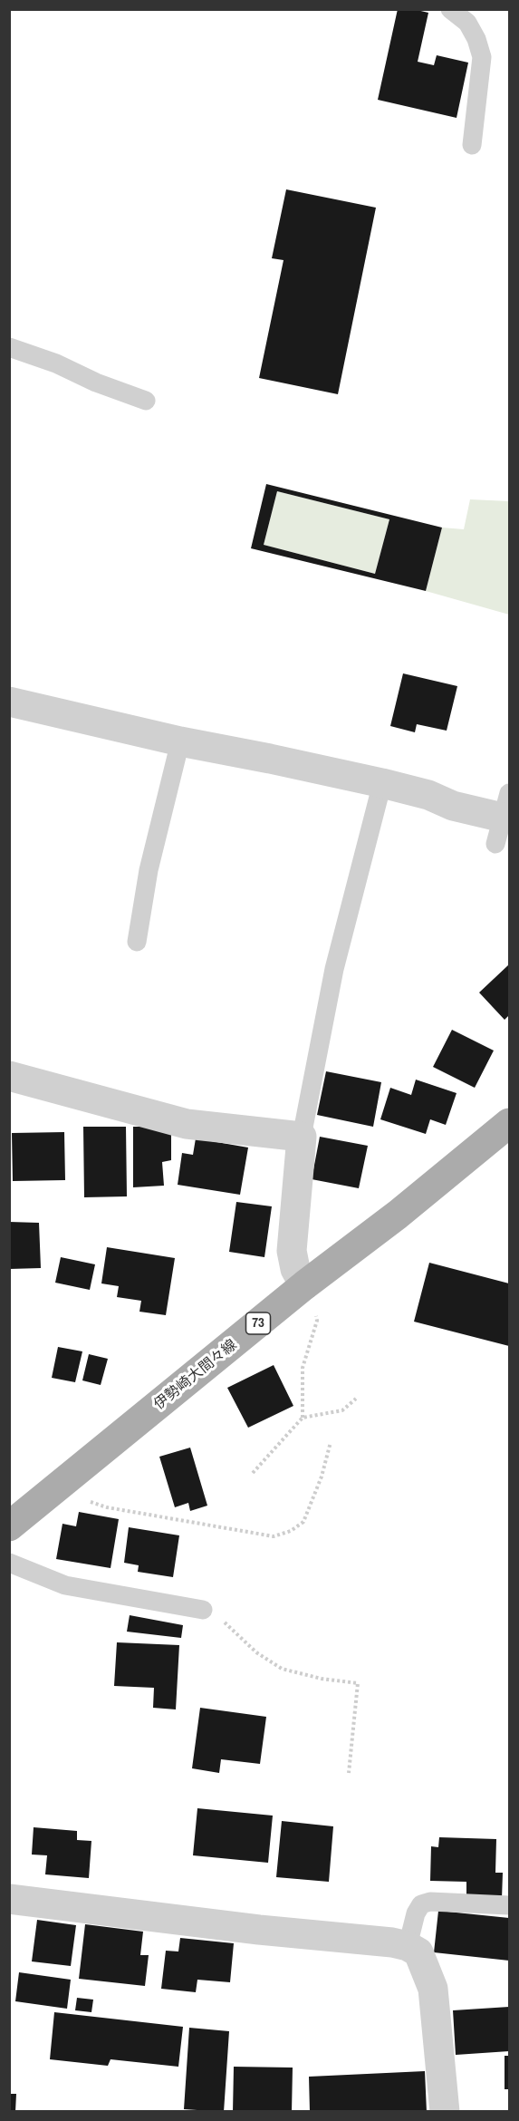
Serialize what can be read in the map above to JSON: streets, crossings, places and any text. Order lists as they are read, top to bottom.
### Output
{
  "streets": {
    "main road": ["73", "伊勢崎大間々線"]
  }
}
